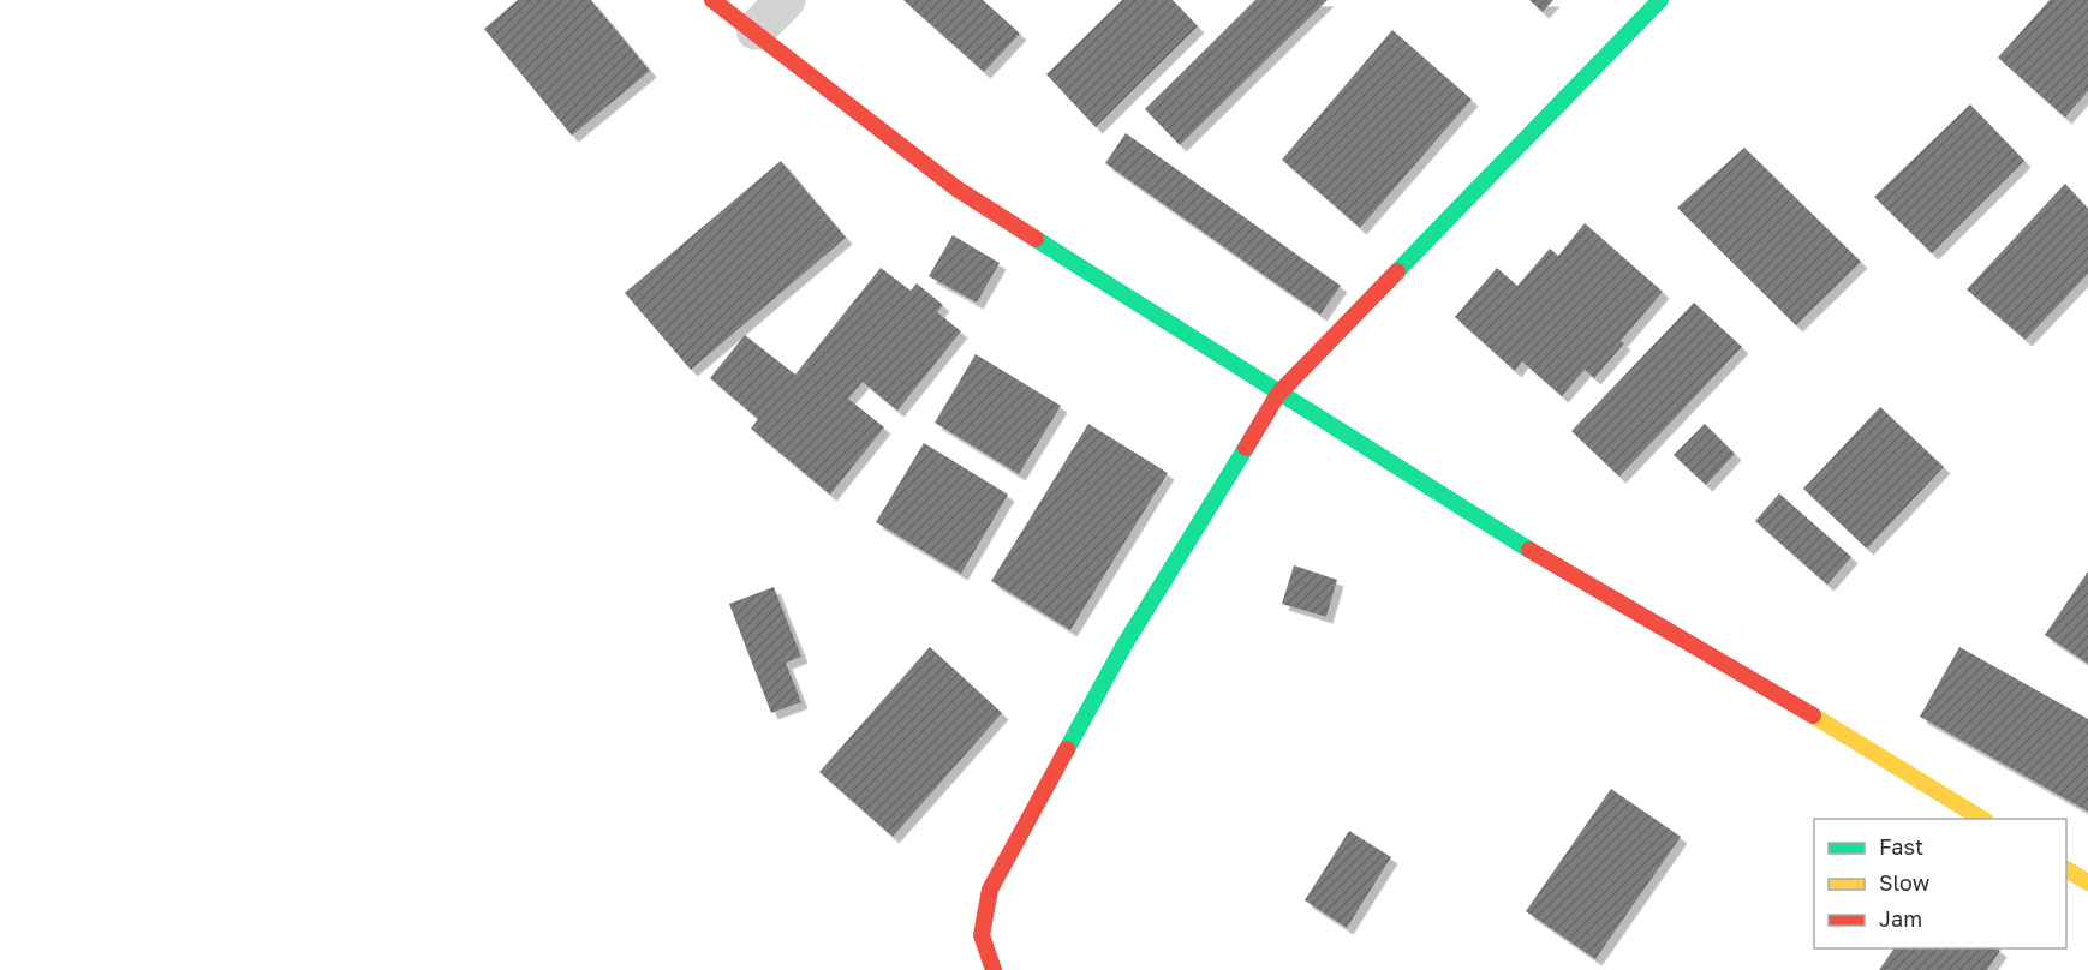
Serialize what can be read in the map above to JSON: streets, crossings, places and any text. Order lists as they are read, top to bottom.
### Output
{
  "legend": ["Fast", "Slow", "Jam"]
}
